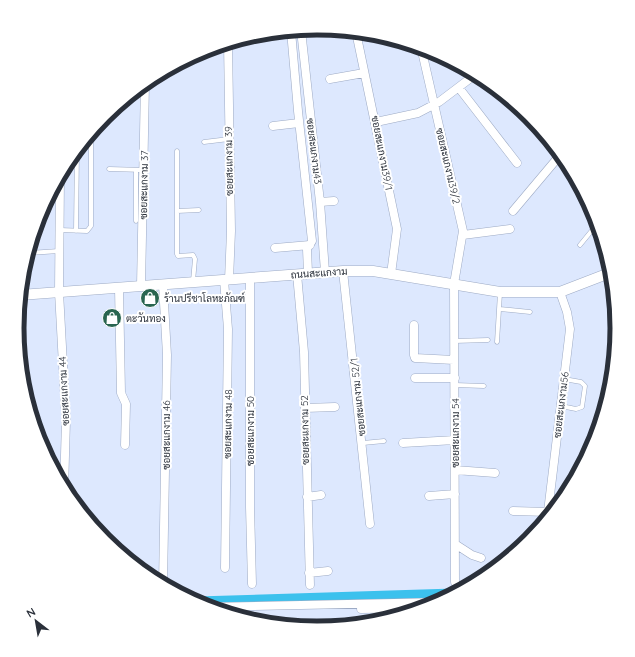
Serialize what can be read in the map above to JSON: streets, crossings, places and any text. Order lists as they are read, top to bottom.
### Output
{
  "streets": {
    "street": [
      "ซอยสะแกงาม43",
      "ซอยสะแกงาม39/1",
      "ซอยสะแกงาม 39",
      "ซอยสะแกงาม39/2",
      "ซอยสะแกงาม 37",
      "ถนนสะแกงาม",
      "ซอยสะแกงาม 44",
      "ซอยสะแกงาม 52/1",
      "ซอยสะแกงาม56",
      "ซอยสะแกงาม 48",
      "ซอยสะแกงาม 52",
      "ซอยสะแกงาม 50",
      "ซอยสะแกงาม 54",
      "ซอยสะแกงาม 46"
    ]
  },
  "crossings": [
    ["ซอยสะแกงาม43", "ถนนสะแกงาม"],
    ["ซอยสะแกงาม39/1", "ถนนสะแกงาม"],
    ["ซอยสะแกงาม 39", "ถนนสะแกงาม"],
    ["ซอยสะแกงาม 39", "ซอยสะแกงาม 48"],
    ["ซอยสะแกงาม39/2", "ถนนสะแกงาม"],
    ["ซอยสะแกงาม39/2", "ซอยสะแกงาม 54"],
    ["ซอยสะแกงาม 37", "ถนนสะแกงาม"],
    ["ถนนสะแกงาม", "ซอยสะแกงาม 44"],
    ["ถนนสะแกงาม", "ซอยสะแกงาม 52/1"],
    ["ถนนสะแกงาม", "ซอยสะแกงาม56"],
    ["ถนนสะแกงาม", "ซอยสะแกงาม 48"],
    ["ถนนสะแกงาม", "ซอยสะแกงาม 52"],
    ["ถนนสะแกงาม", "ซอยสะแกงาม 50"],
    ["ถนนสะแกงาม", "ซอยสะแกงาม 54"],
    ["ถนนสะแกงาม", "ซอยสะแกงาม 46"]
  ],
  "places": {
    "shop": ["ร้านปรีชาโลหะภัณฑ์", "ตะวันทอง"]
  },
  "north": "top left"
}
